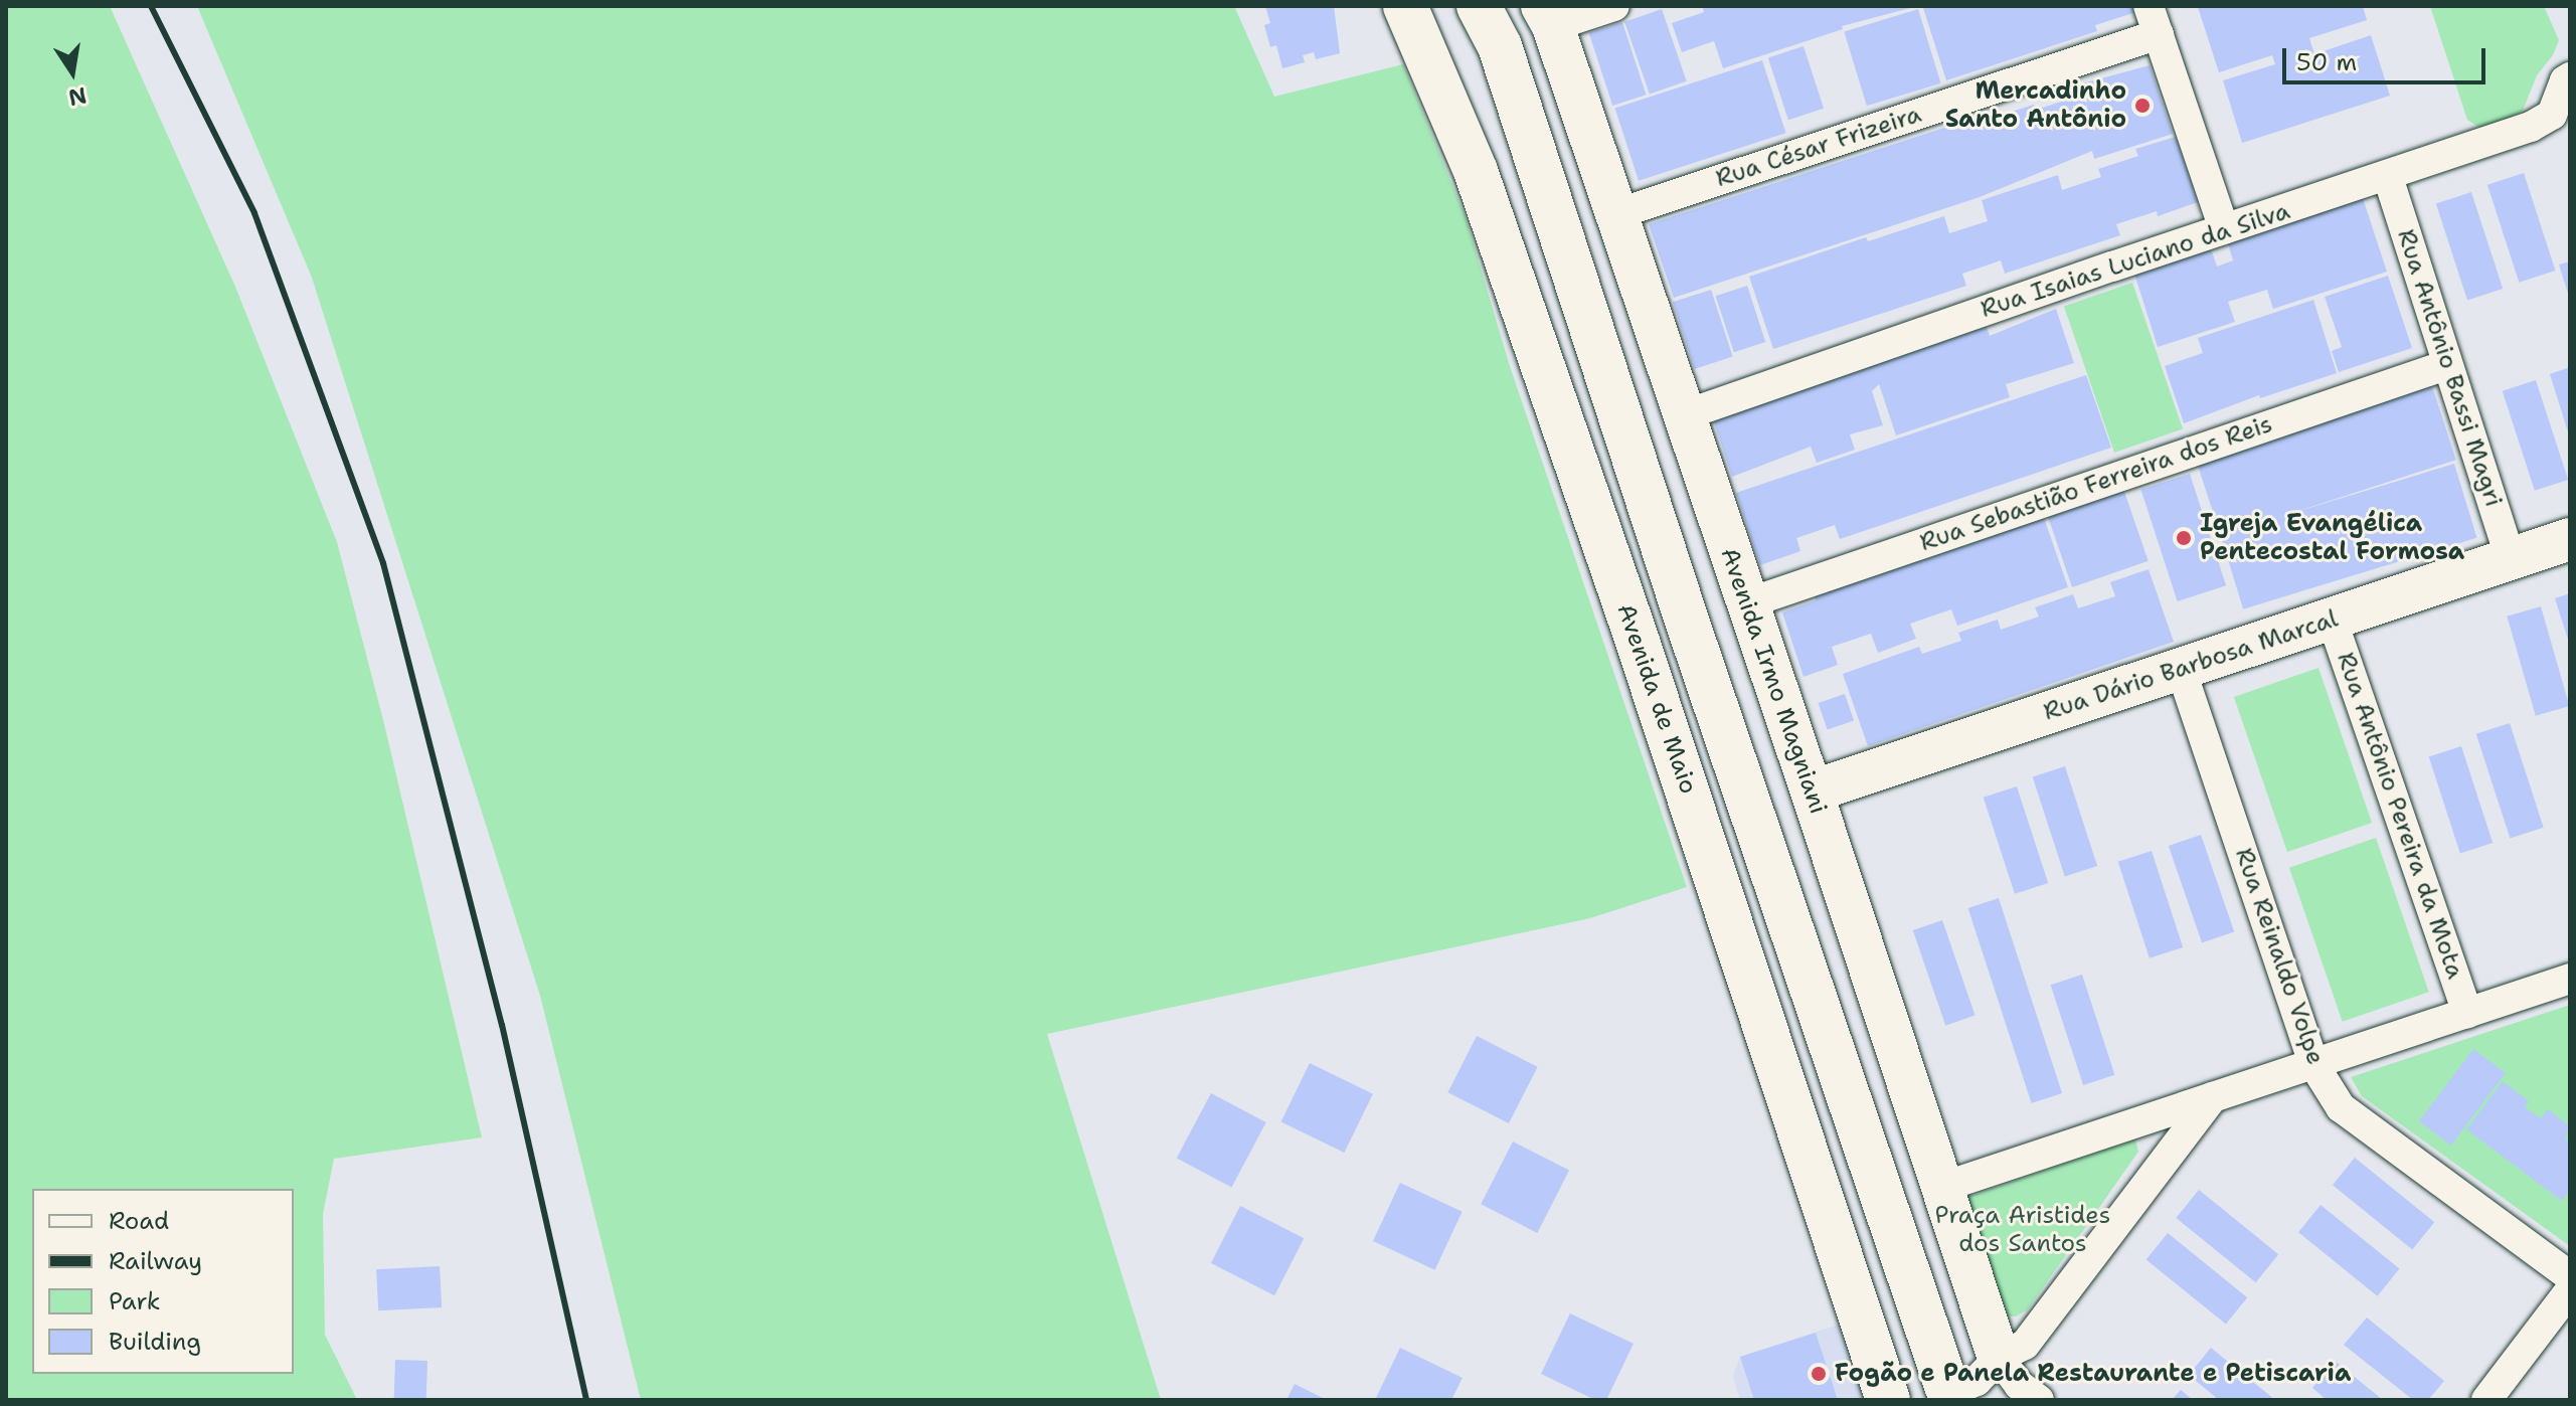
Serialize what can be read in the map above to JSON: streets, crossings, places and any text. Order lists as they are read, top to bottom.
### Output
{
  "streets": {
    "main road": ["Avenida de Maio"],
    "street": [
      "Rua César Frizeira",
      "Rua Isaias Luciano da Silva",
      "Rua Antônio Bassi Magri",
      "Rua Sebastião Ferreira dos Reis",
      "Rua Dário Barbosa Marcal",
      "Avenida Irmo Magniani",
      "Rua Antônio Pereira da Mota",
      "Rua Reinaldo Volpe"
    ]
  },
  "crossings": [
    ["Rua César Frizeira", "Avenida Irmo Magniani"],
    ["Rua Isaias Luciano da Silva", "Rua Antônio Bassi Magri"],
    ["Rua Isaias Luciano da Silva", "Avenida Irmo Magniani"],
    ["Rua Antônio Bassi Magri", "Rua Sebastião Ferreira dos Reis"],
    ["Rua Antônio Bassi Magri", "Rua Dário Barbosa Marcal"],
    ["Rua Sebastião Ferreira dos Reis", "Avenida Irmo Magniani"],
    ["Rua Dário Barbosa Marcal", "Avenida Irmo Magniani"],
    ["Rua Dário Barbosa Marcal", "Rua Antônio Pereira da Mota"],
    ["Rua Dário Barbosa Marcal", "Rua Reinaldo Volpe"]
  ],
  "parks": ["Praça Aristides dos Santos"],
  "places": ["Mercadinho Santo Antônio", "Igreja Evangélica Pentecostal Formosa", "Fogão e Panela Restaurante e Petiscaria"],
  "legend": [
    "Road",
    "Railway",
    "Park",
    "Building"
  ],
  "scale_bar": "50 m",
  "north": "bottom"
}
